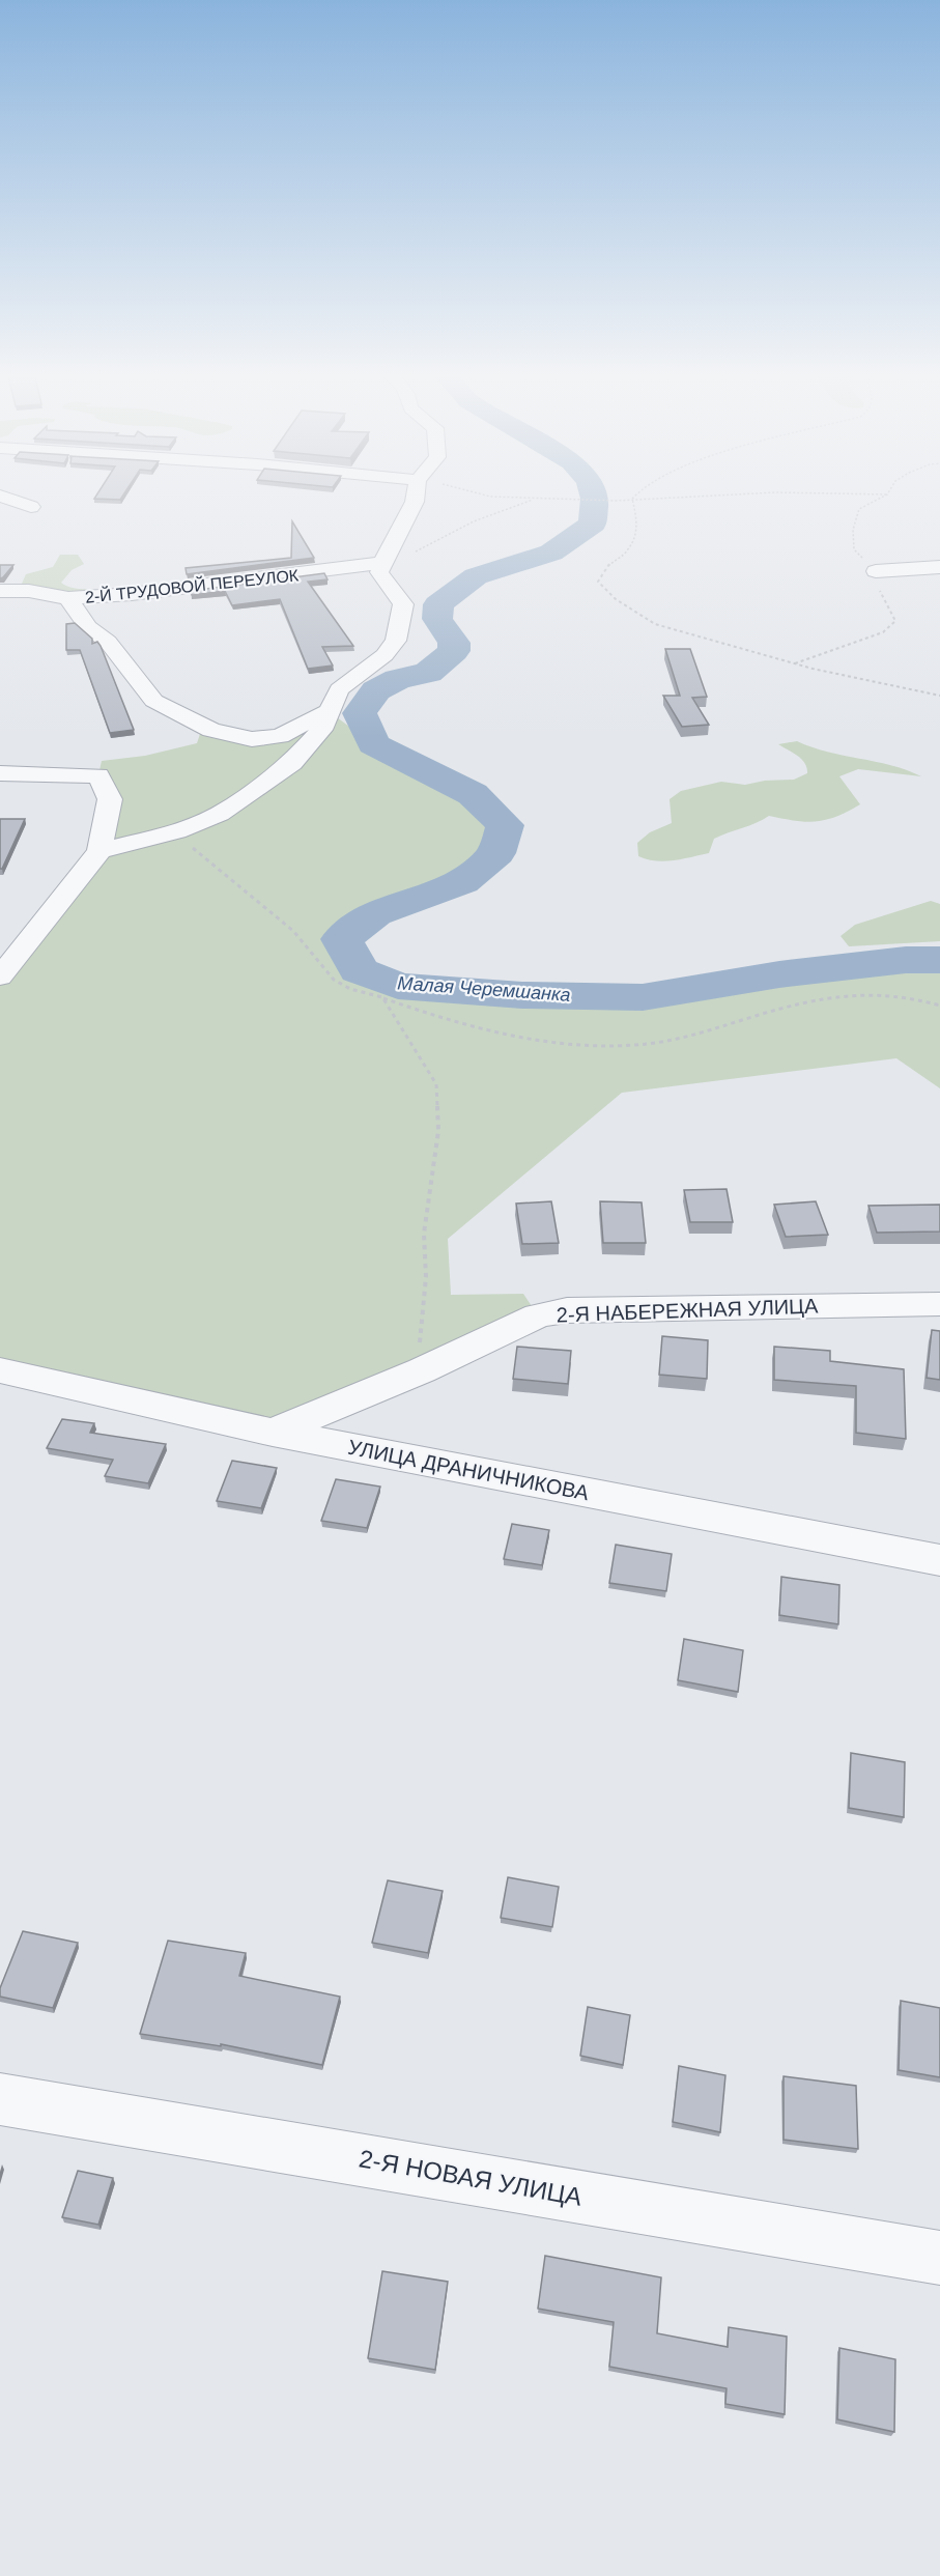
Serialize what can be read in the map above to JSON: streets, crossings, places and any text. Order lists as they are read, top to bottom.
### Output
{
  "streets": {
    "street": [
      "2-Й ТРУДОВОЙ ПЕРЕУЛОК",
      "2-Я НАБЕРЕЖНАЯ УЛИЦА",
      "УЛИЦА ДРАНИЧНИКОВА",
      "2-Я НОВАЯ УЛИЦА"
    ]
  },
  "crossings": [
    ["2-Я НАБЕРЕЖНАЯ УЛИЦА", "УЛИЦА ДРАНИЧНИКОВА"]
  ],
  "water": ["Малая Черемшанка"]
}
